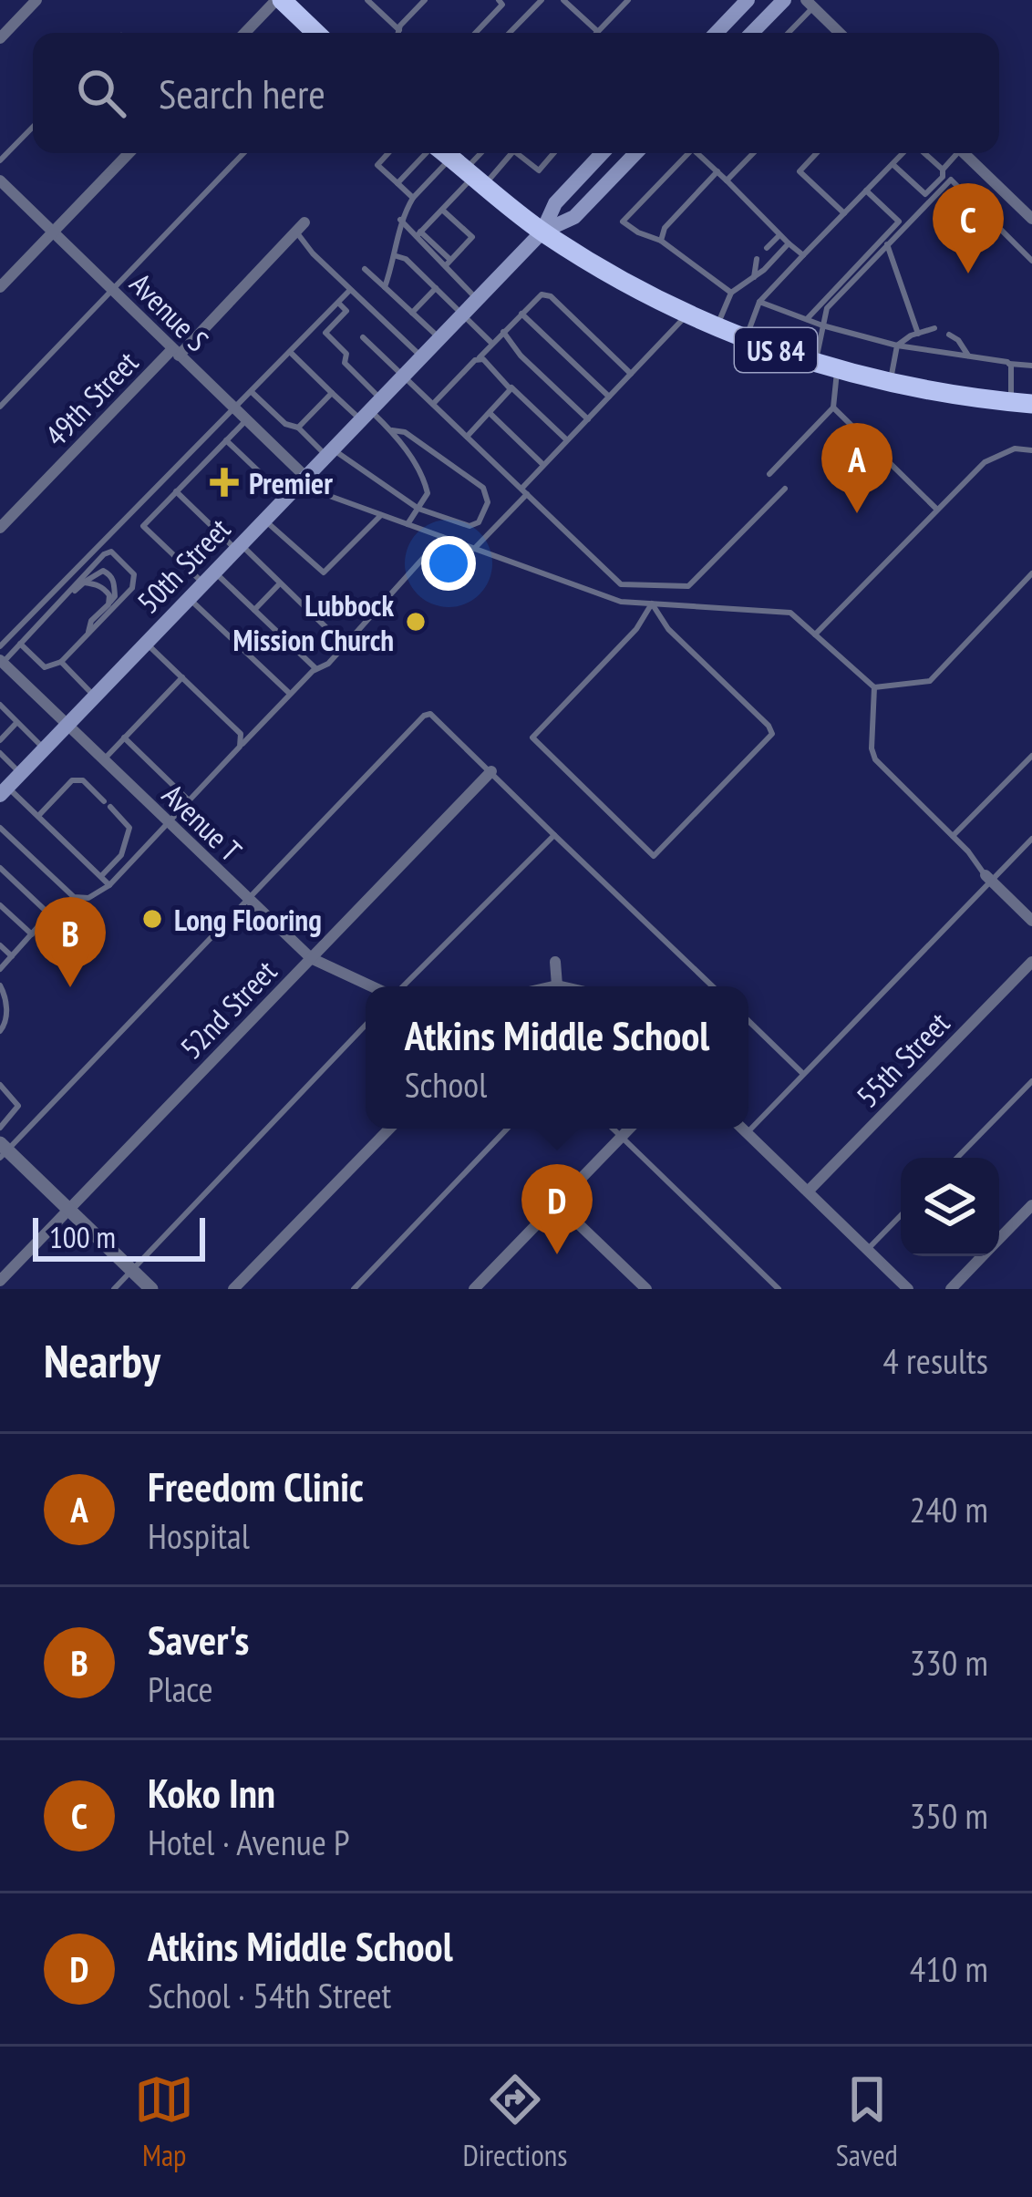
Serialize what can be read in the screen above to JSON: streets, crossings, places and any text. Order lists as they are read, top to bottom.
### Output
{
  "streets": {
    "highway": ["US 84"],
    "main road": ["50th Street"],
    "street": [
      "Avenue S",
      "49th Street",
      "Avenue T",
      "52nd Street",
      "55th Street"
    ]
  },
  "crossings": [
    ["Avenue S", "49th Street"],
    ["Avenue S", "50th Street"],
    ["US 84", "50th Street"],
    ["50th Street", "Avenue T"],
    ["Avenue T", "52nd Street"]
  ],
  "places": {
    "health": ["Premier"],
    "other": ["Lubbock Mission Church", "Long Flooring"]
  },
  "scale_bar": "100 m",
  "page": {
    "search": "Search here",
    "pins": [
      "C",
      "A",
      "B",
      "D"
    ],
    "popup": ["Atkins Middle School", "School"],
    "scale": "100 m",
    "heading": ["Nearby", "4 results"],
    "list": [
      {
        "mark": "A",
        "name": "Freedom Clinic",
        "note": "Hospital",
        "value": "240 m"
      },
      {
        "mark": "B",
        "name": "Saver's",
        "note": "Place",
        "value": "330 m"
      },
      {
        "mark": "C",
        "name": "Koko Inn",
        "note": "Hotel · Avenue P",
        "value": "350 m"
      },
      {
        "mark": "D",
        "name": "Atkins Middle School",
        "note": "School · 54th Street",
        "value": "410 m"
      }
    ],
    "nav": ["Map", "Directions", "Saved"]
  }
}
